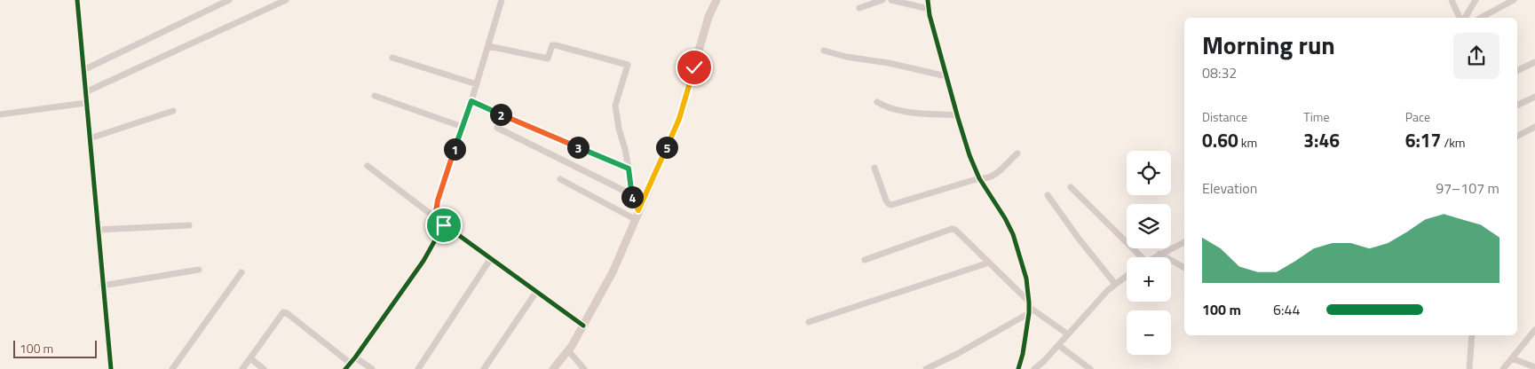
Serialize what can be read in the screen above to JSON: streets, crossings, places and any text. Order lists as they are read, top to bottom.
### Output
{
  "scale_bar": "100 m",
  "page": {
    "heading": ["Morning run", "08:32"],
    "stats": [
      ["Distance", "0.60 km"],
      ["Time", "3:46"],
      ["Pace", "6:17 /km"]
    ],
    "pins": [
      "2",
      "3",
      "5",
      "1",
      "4"
    ],
    "map_buttons": ["+", "−"],
    "chart": ["Elevation", "97–107 m"],
    "list": [
      {
        "name": "100 m",
        "note": "6:44"
      }
    ],
    "scale": "100 m"
  }
}
